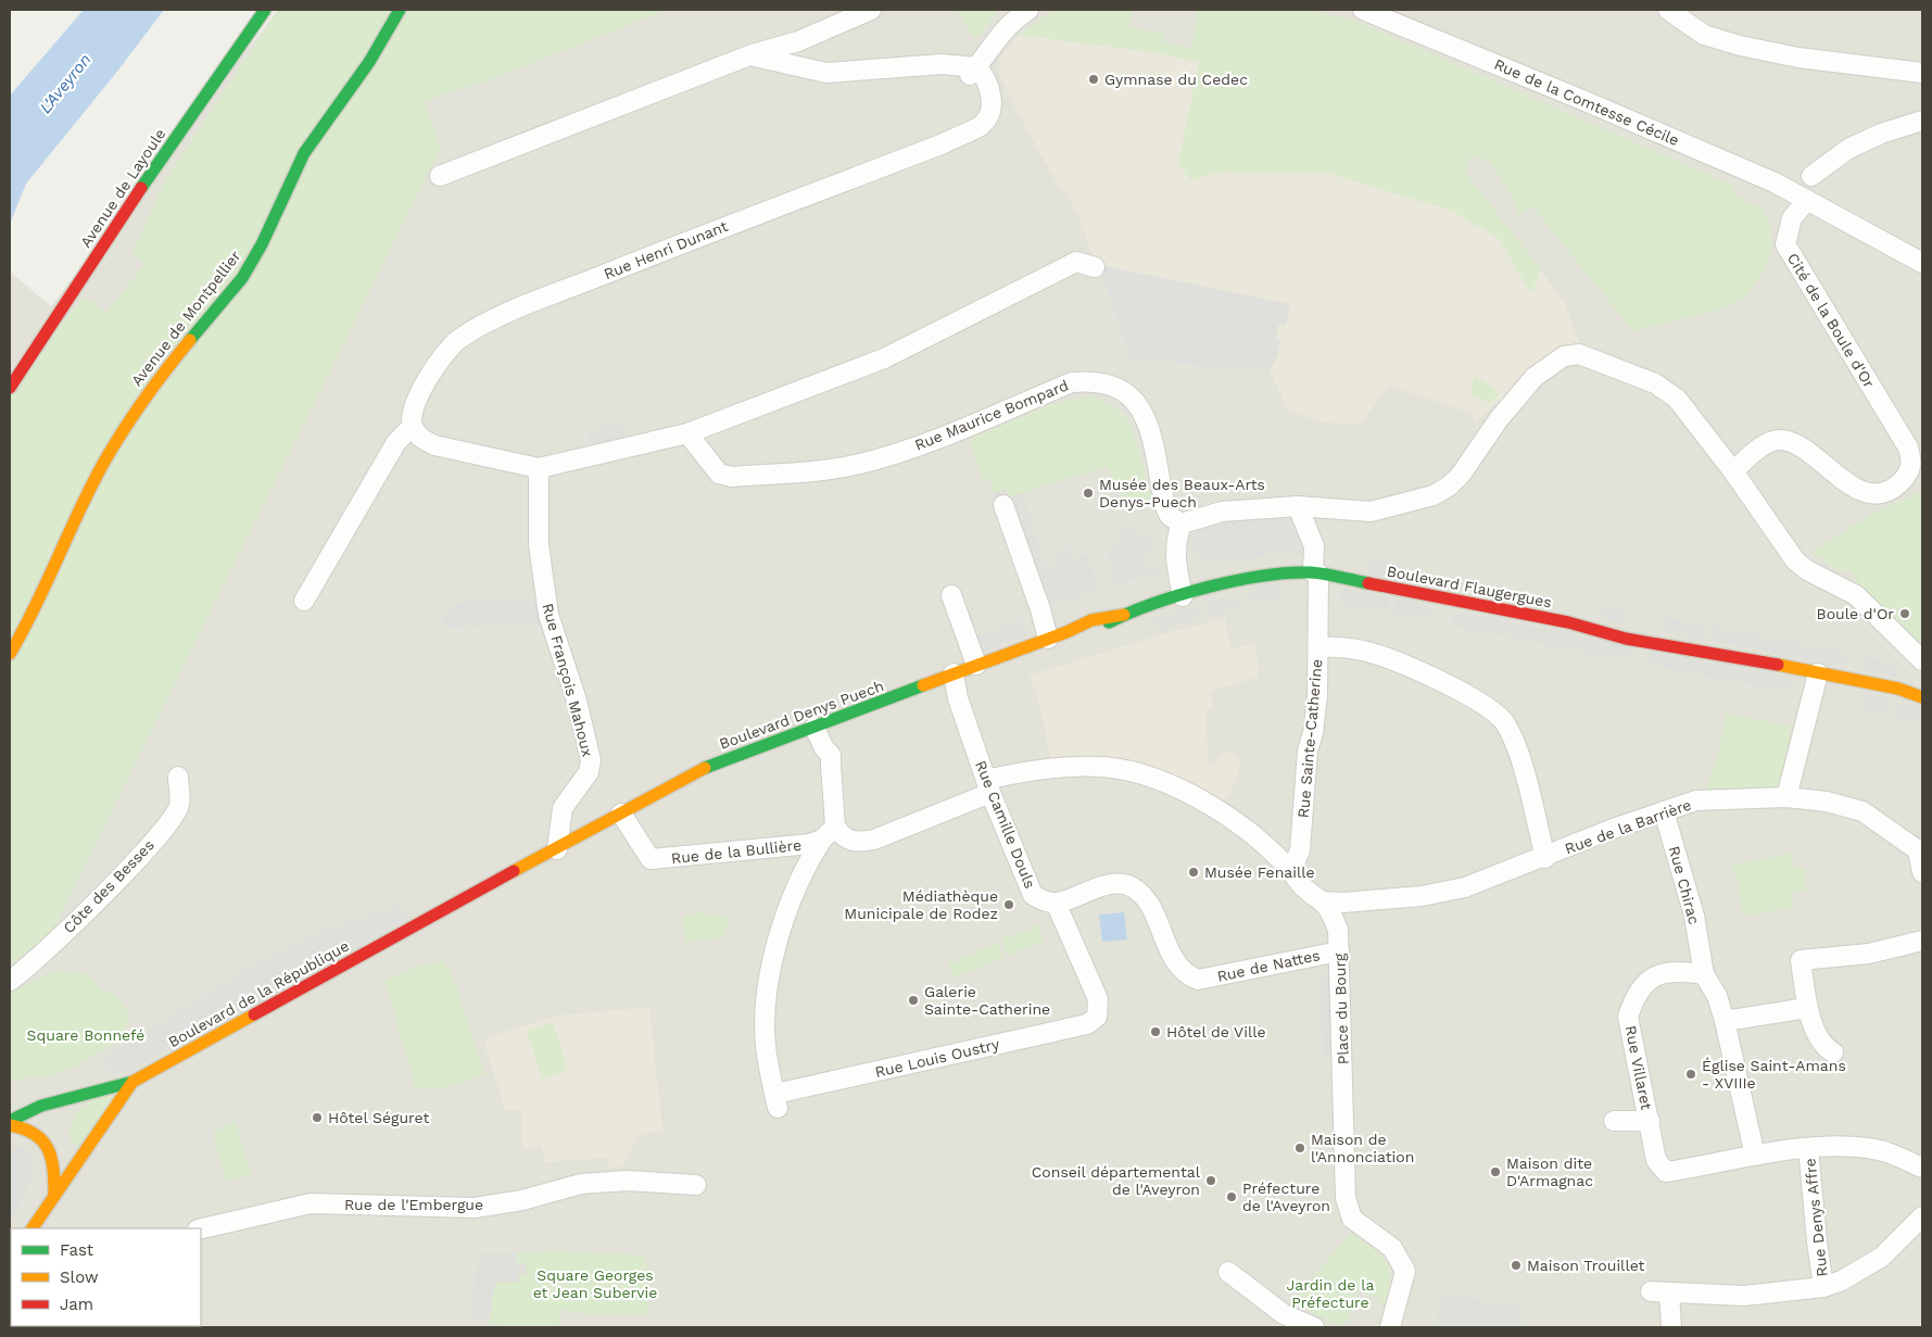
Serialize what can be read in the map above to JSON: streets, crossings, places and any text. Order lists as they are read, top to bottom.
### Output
{
  "streets": {
    "street": [
      "Rue de la Comtesse Cécile",
      "Avenue de Layoule",
      "Rue Henri Dunant",
      "Avenue de Montpellier",
      "Cité de la Boule d'Or",
      "Rue Maurice Bompard",
      "Boulevard Flaugergues",
      "Rue François Mahoux",
      "Boulevard Denys Puech",
      "Rue Sainte-Catherine",
      "Rue Camille Douls",
      "Rue de la Barrière",
      "Rue de la Bullière",
      "Rue Chirac",
      "Côte des Besses",
      "Rue de Nattes",
      "Boulevard de la République",
      "Place du Bourg",
      "Rue Louis Oustry",
      "Rue Villaret",
      "Rue de l'Embergue",
      "Rue Denys Affre"
    ]
  },
  "crossings": [
    ["Rue de la Comtesse Cécile", "Cité de la Boule d'Or"],
    ["Boulevard Flaugergues", "Boulevard Denys Puech"],
    ["Boulevard Flaugergues", "Rue Sainte-Catherine"],
    ["Rue François Mahoux", "Boulevard Denys Puech"],
    ["Rue François Mahoux", "Boulevard de la République"],
    ["Boulevard Denys Puech", "Rue Sainte-Catherine"],
    ["Boulevard Denys Puech", "Rue Camille Douls"],
    ["Boulevard Denys Puech", "Rue de la Bullière"],
    ["Boulevard Denys Puech", "Boulevard de la République"],
    ["Rue Sainte-Catherine", "Place du Bourg"],
    ["Rue Camille Douls", "Rue de Nattes"],
    ["Rue Camille Douls", "Place du Bourg"],
    ["Rue Camille Douls", "Rue Louis Oustry"],
    ["Rue de la Barrière", "Rue Chirac"],
    ["Rue de la Barrière", "Place du Bourg"],
    ["Rue de la Bullière", "Place du Bourg"],
    ["Rue de la Bullière", "Rue Louis Oustry"],
    ["Rue Chirac", "Rue Villaret"],
    ["Rue de Nattes", "Place du Bourg"],
    ["Rue de Nattes", "Rue Louis Oustry"],
    ["Place du Bourg", "Rue Louis Oustry"]
  ],
  "water": ["L'Aveyron"],
  "parks": ["Square Bonnefé", "Square Georges et Jean Subervie", "Jardin de la Préfecture"],
  "places": [
    "Gymnase du Cedec",
    "Musée des Beaux-Arts Denys-Puech",
    "Boule d'Or",
    "Musée Fenaille",
    "Médiathèque Municipale de Rodez",
    "Galerie Sainte-Catherine",
    "Hôtel de Ville",
    "Église Saint-Amans - XVIIIe",
    "Hôtel Séguret",
    "Maison de l'Annonciation",
    "Maison dite D'Armagnac",
    "Conseil départemental de l'Aveyron",
    "Préfecture de l'Aveyron",
    "Maison Trouillet"
  ],
  "legend": ["Fast", "Slow", "Jam"]
}
